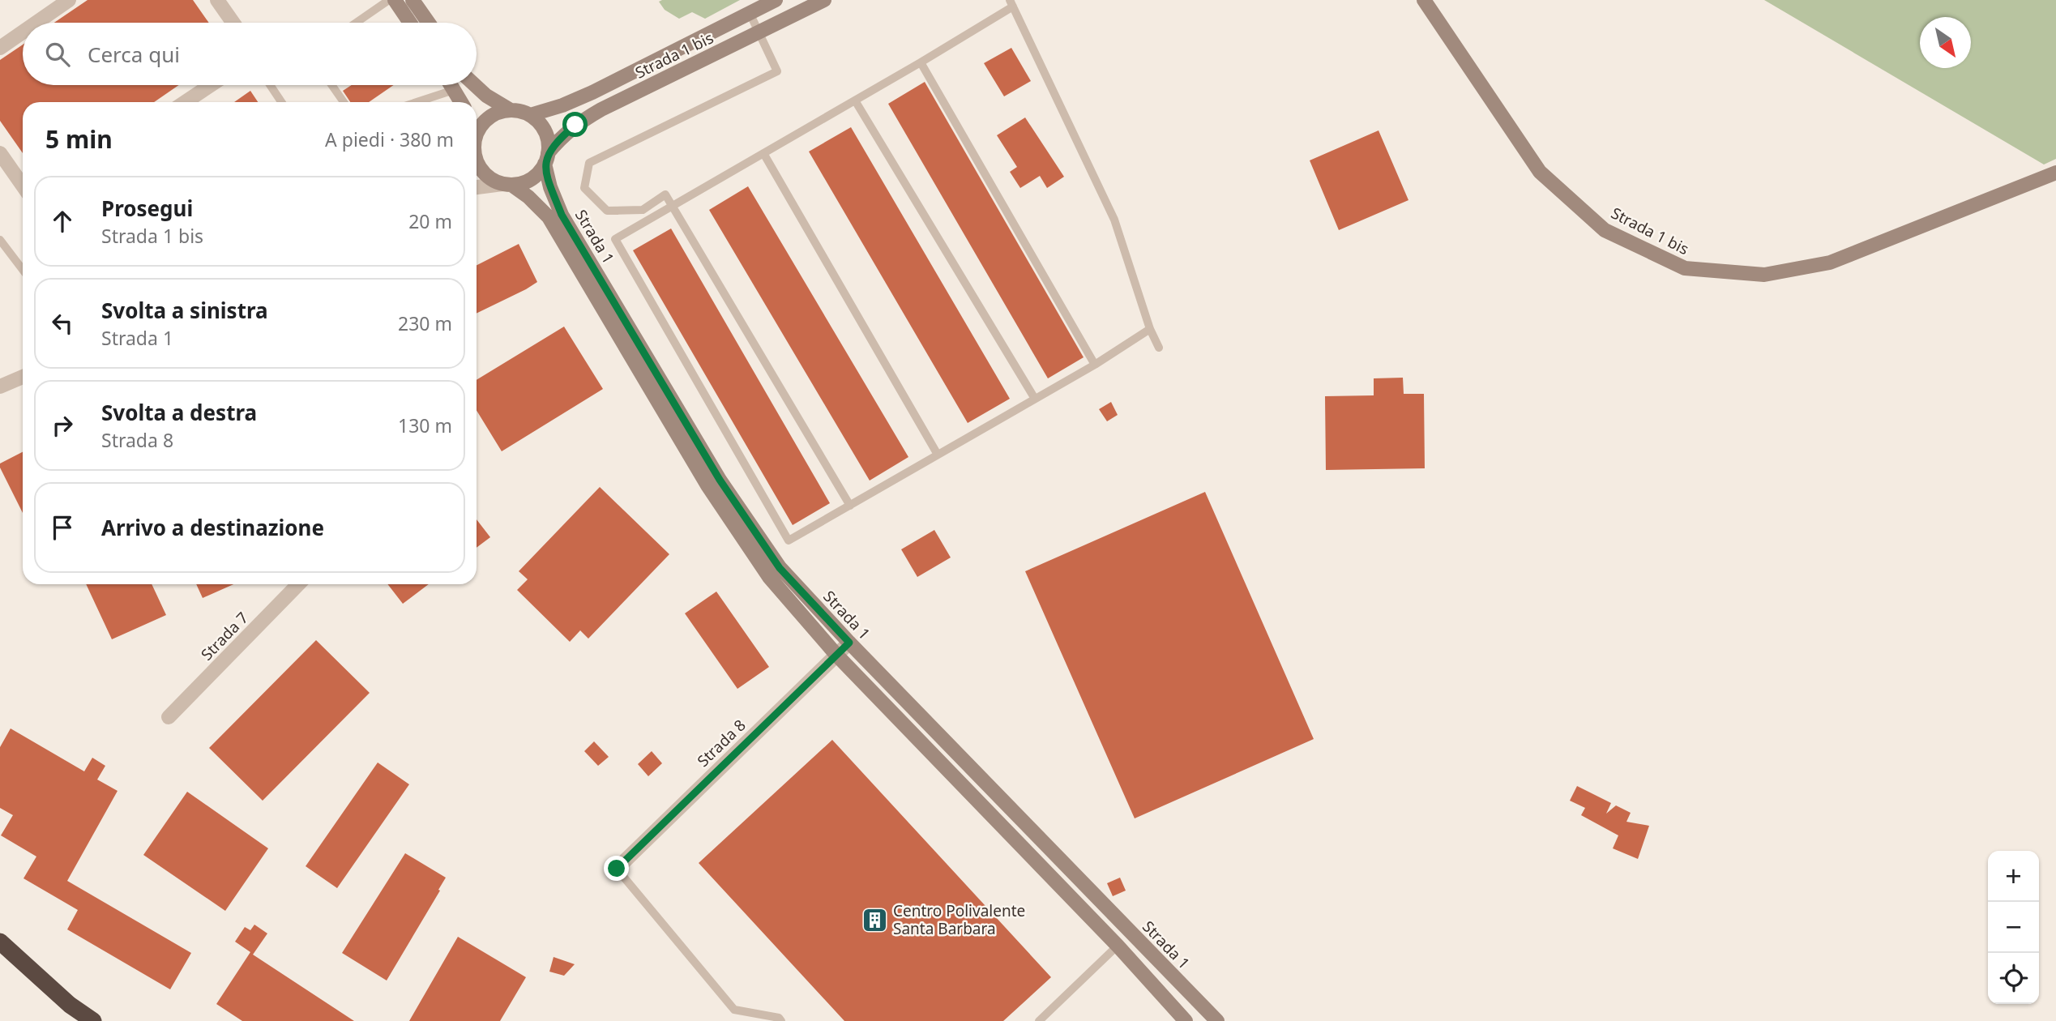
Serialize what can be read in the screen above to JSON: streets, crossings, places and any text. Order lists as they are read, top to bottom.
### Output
{
  "streets": {
    "street": [
      "Strada 1 bis",
      "Strada 1",
      "Strada 7",
      "Strada 8"
    ]
  },
  "crossings": [
    ["Strada 1 bis", "Strada 1"],
    ["Strada 1", "Strada 8"]
  ],
  "places": {
    "building": ["Centro Polivalente Santa Barbara"]
  },
  "north": "bottom right",
  "page": {
    "search": "Cerca qui",
    "heading": ["5 min", "A piedi · 380 m"],
    "list": [
      ["Prosegui", "Strada 1 bis", "20 m"],
      ["Svolta a sinistra", "Strada 1", "230 m"],
      ["Svolta a destra", "Strada 8", "130 m"],
      "Arrivo a destinazione"
    ],
    "map_buttons": ["+", "−"]
  }
}
